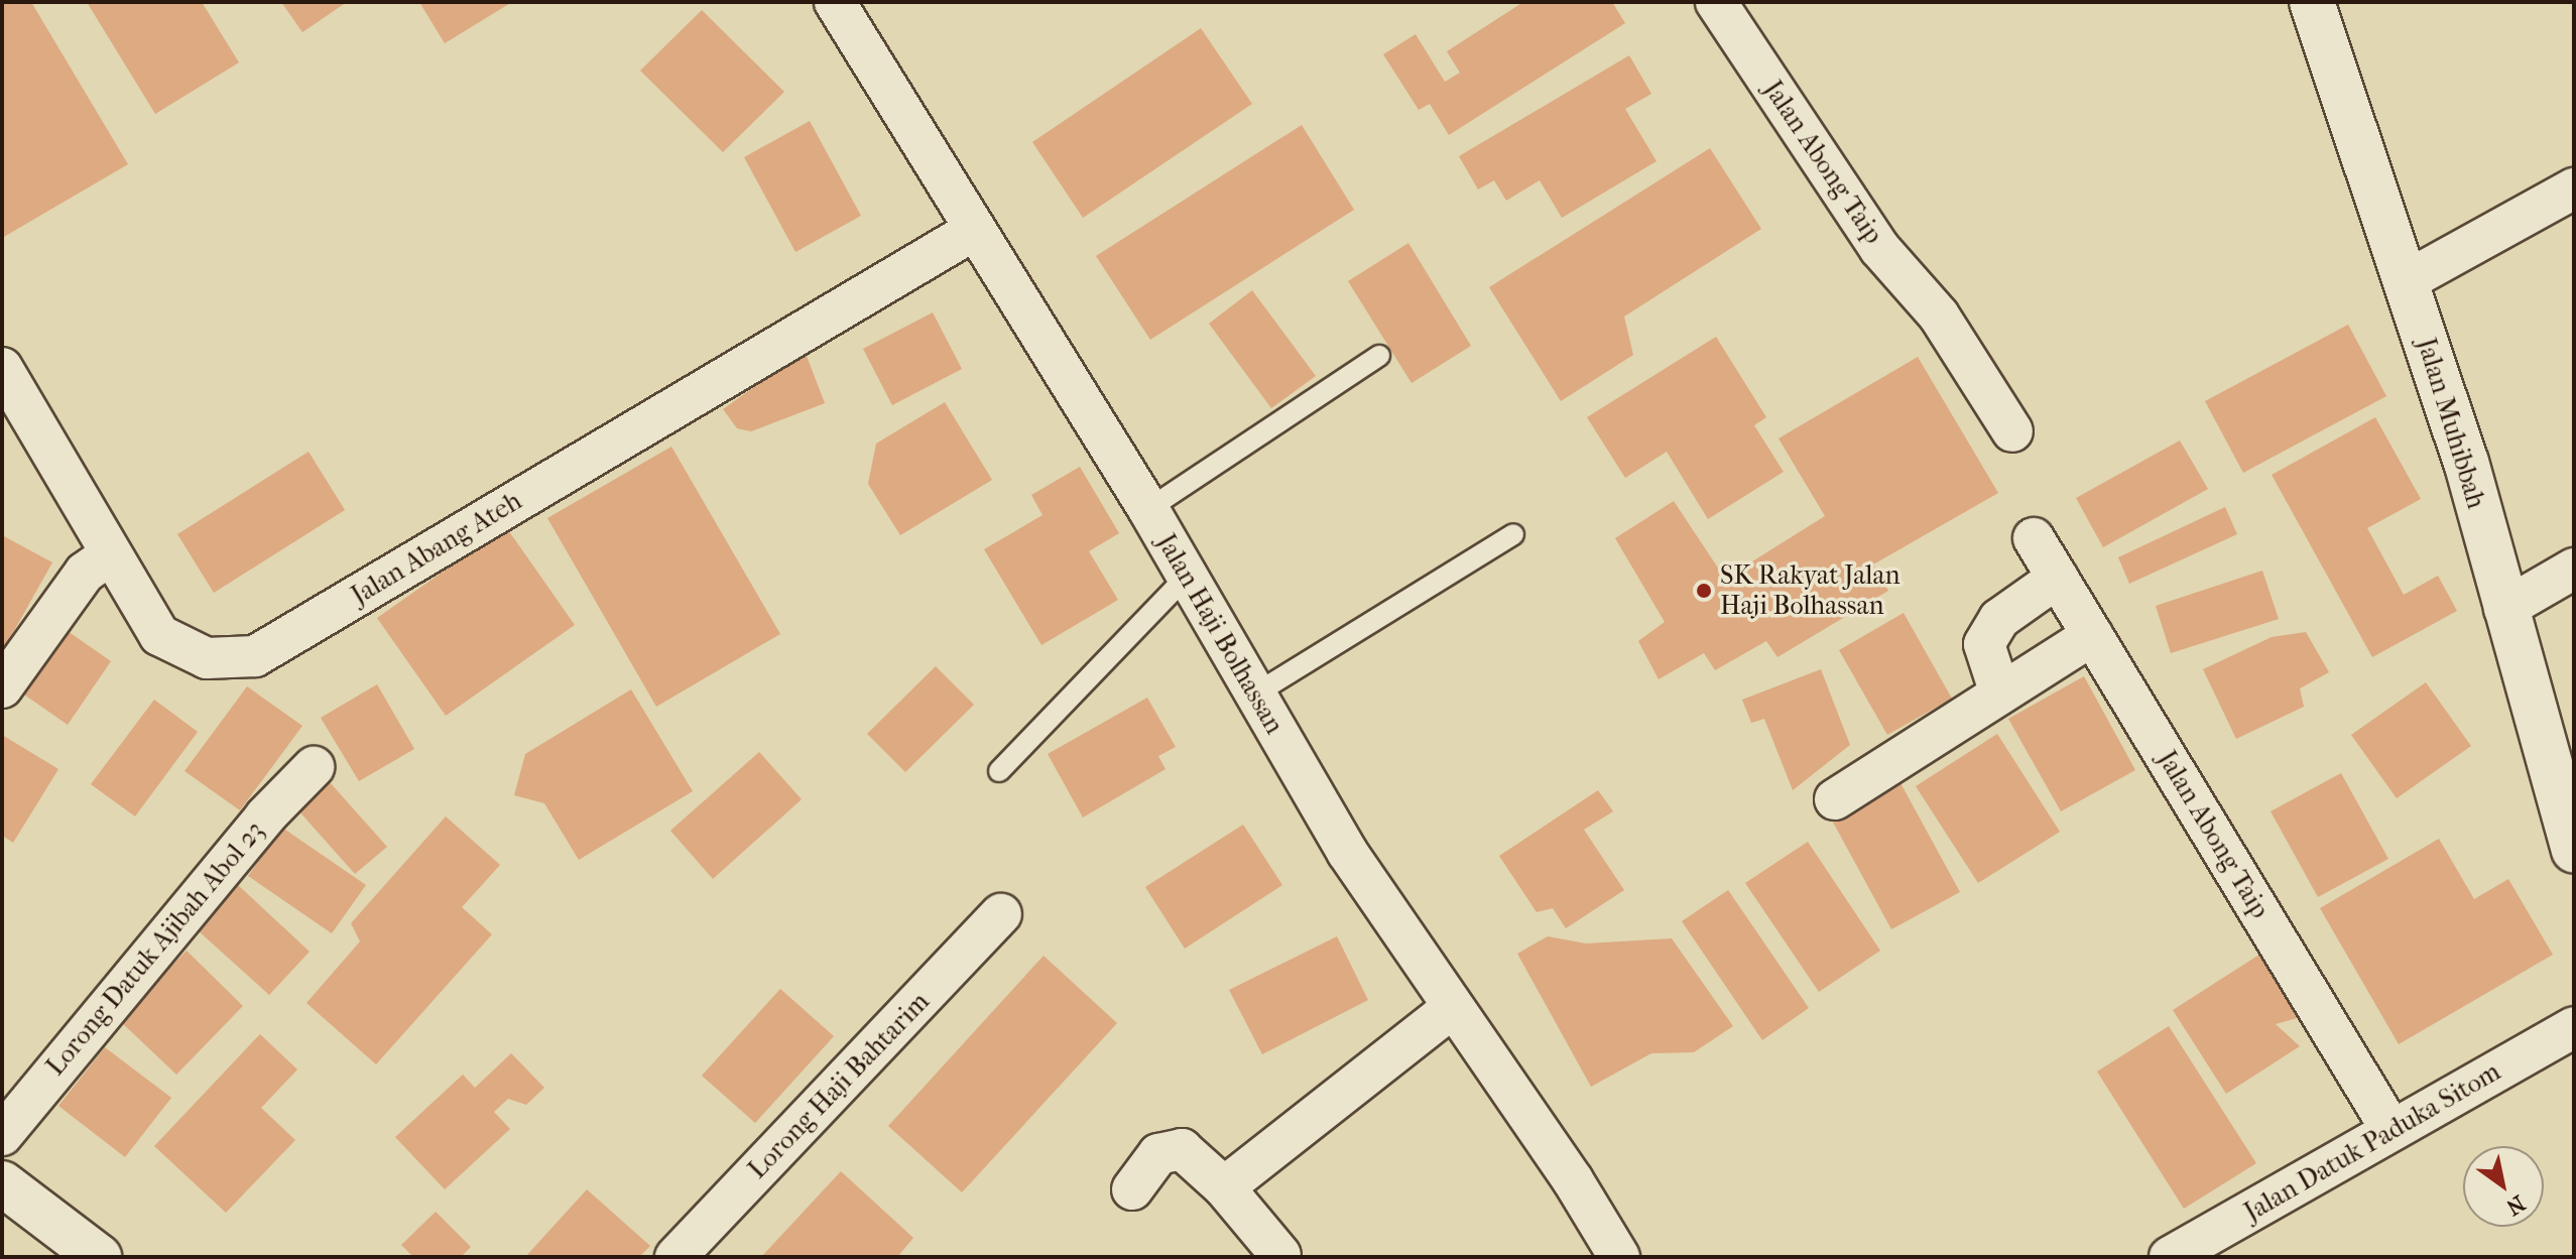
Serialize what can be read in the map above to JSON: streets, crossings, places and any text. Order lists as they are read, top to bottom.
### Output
{
  "streets": {
    "main road": ["Jalan Muhibbah"],
    "street": [
      "Jalan Abong Taip",
      "Jalan Abang Ateh",
      "Jalan Haji Bolhassan",
      "Lorong Datuk Ajibah Abol 23",
      "Lorong Haji Bahtarim",
      "Jalan Datuk Paduka Sitom"
    ]
  },
  "crossings": [
    ["Jalan Abong Taip", "Jalan Datuk Paduka Sitom"],
    ["Jalan Abang Ateh", "Jalan Haji Bolhassan"]
  ],
  "places": ["SK Rakyat Jalan Haji Bolhassan"],
  "north": "bottom right"
}
